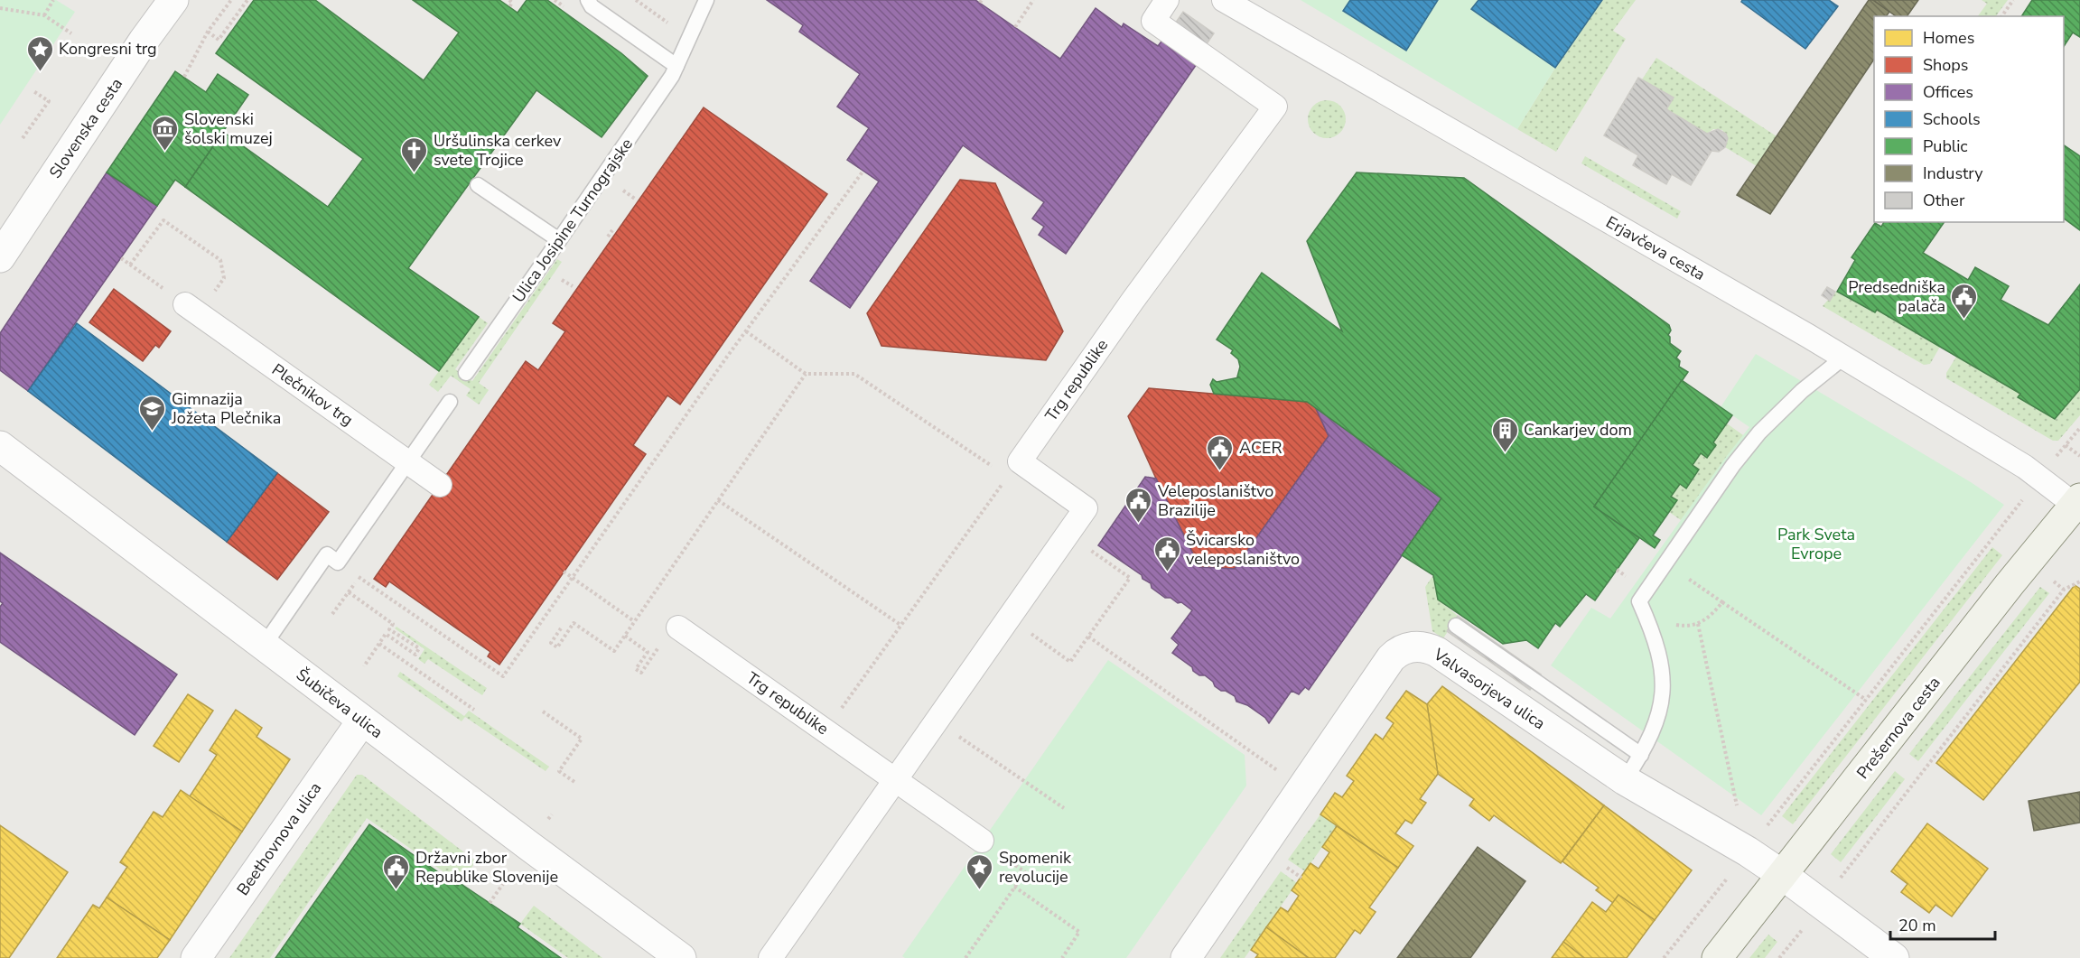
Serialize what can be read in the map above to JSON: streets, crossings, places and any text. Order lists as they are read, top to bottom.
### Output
{
  "streets": {
    "main road": ["Prešernova cesta"],
    "street": [
      "Slovenska cesta",
      "Erjavčeva cesta",
      "Trg republike",
      "Plečnikov trg",
      "Valvasorjeva ulica",
      "Šubičeva ulica",
      "Beethovnova ulica"
    ],
    "lane": ["Ulica Josipine Turnograjske"]
  },
  "crossings": [
    ["Erjavčeva cesta", "Prešernova cesta"],
    ["Valvasorjeva ulica", "Prešernova cesta"],
    ["Šubičeva ulica", "Beethovnova ulica"]
  ],
  "parks": ["Park Sveta Evrope"],
  "places": {
    "place": ["Kongresni trg", "Spomenik revolucije"],
    "museum": ["Slovenski šolski muzej"],
    "church": ["Uršulinska cerkev svete Trojice"],
    "public building": [
      "Predsedniška palača",
      "ACER",
      "Veleposlaništvo Brazilije",
      "Švicarsko veleposlaništvo",
      "Državni zbor Republike Slovenije"
    ],
    "school or university": ["Gimnazija Jožeta Plečnika"],
    "building": ["Cankarjev dom"]
  },
  "legend": [
    "Homes",
    "Shops",
    "Offices",
    "Schools",
    "Public",
    "Industry",
    "Other"
  ],
  "scale_bar": "20 m"
}
